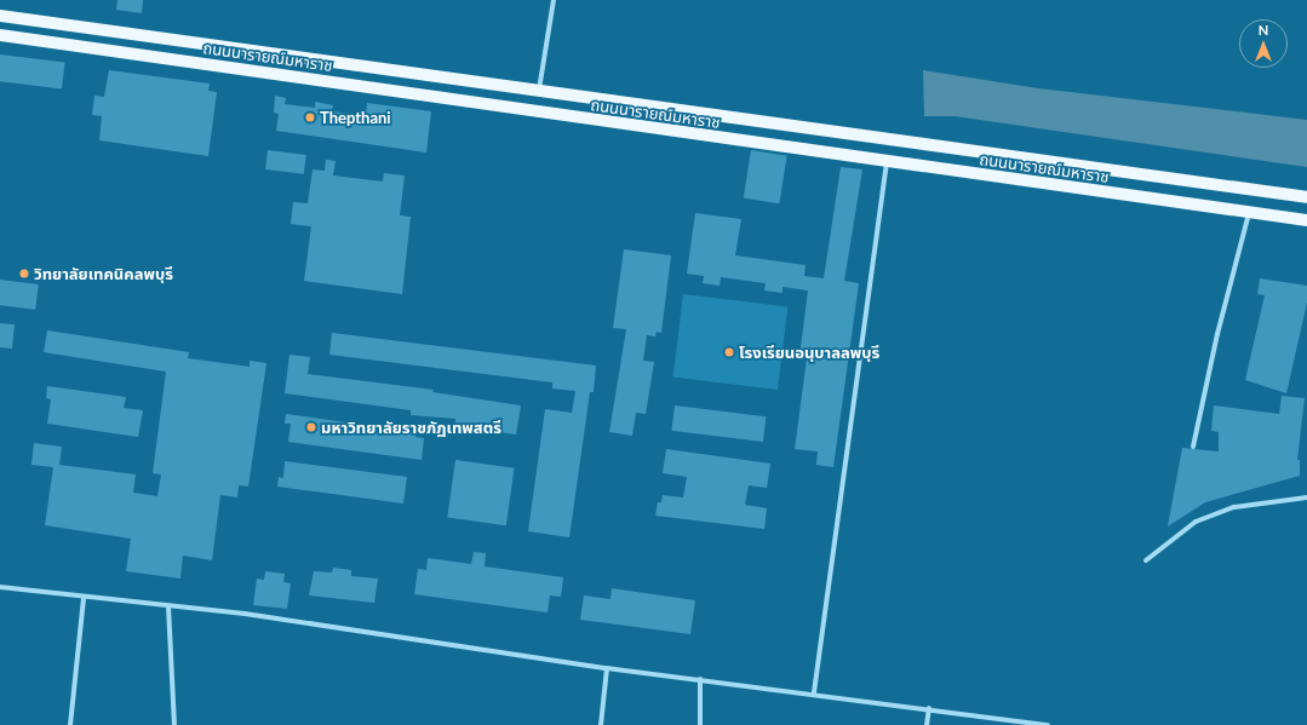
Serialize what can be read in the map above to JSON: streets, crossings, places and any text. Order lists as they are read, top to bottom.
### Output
{
  "streets": {
    "main road": ["ถนนนารายณ์มหาราช"]
  },
  "places": [
    "Thepthani",
    "วิทยาลัยเทคนิคลพบุรี",
    "โรงเรียนอนุบาลลพบุรี",
    "มหาวิทยาลัยราชภัฏเทพสตรี"
  ],
  "north": "top"
}
